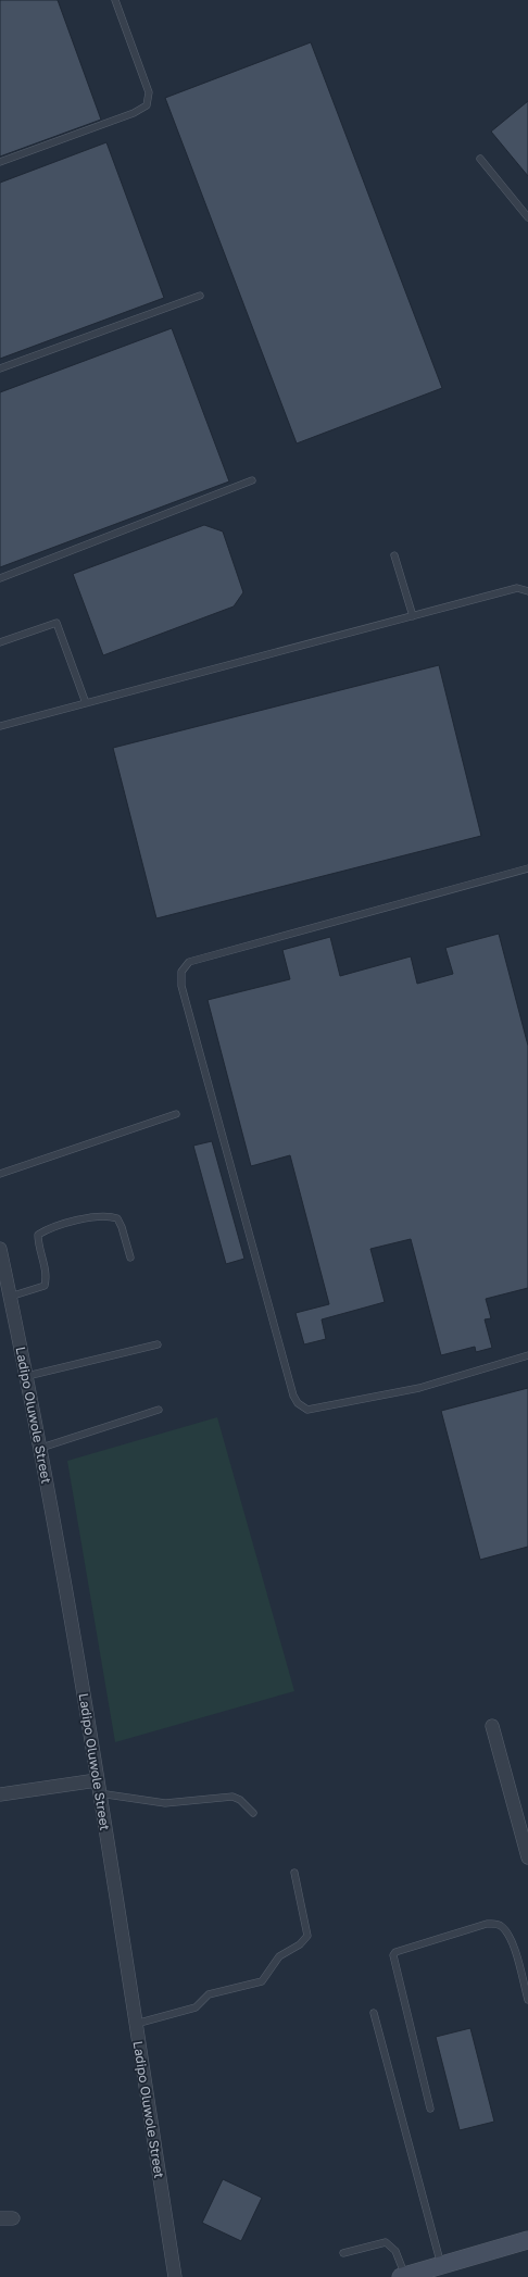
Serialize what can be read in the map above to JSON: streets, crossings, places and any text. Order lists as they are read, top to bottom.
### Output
{
  "streets": {
    "street": ["Ladipo Oluwole Street"]
  }
}
